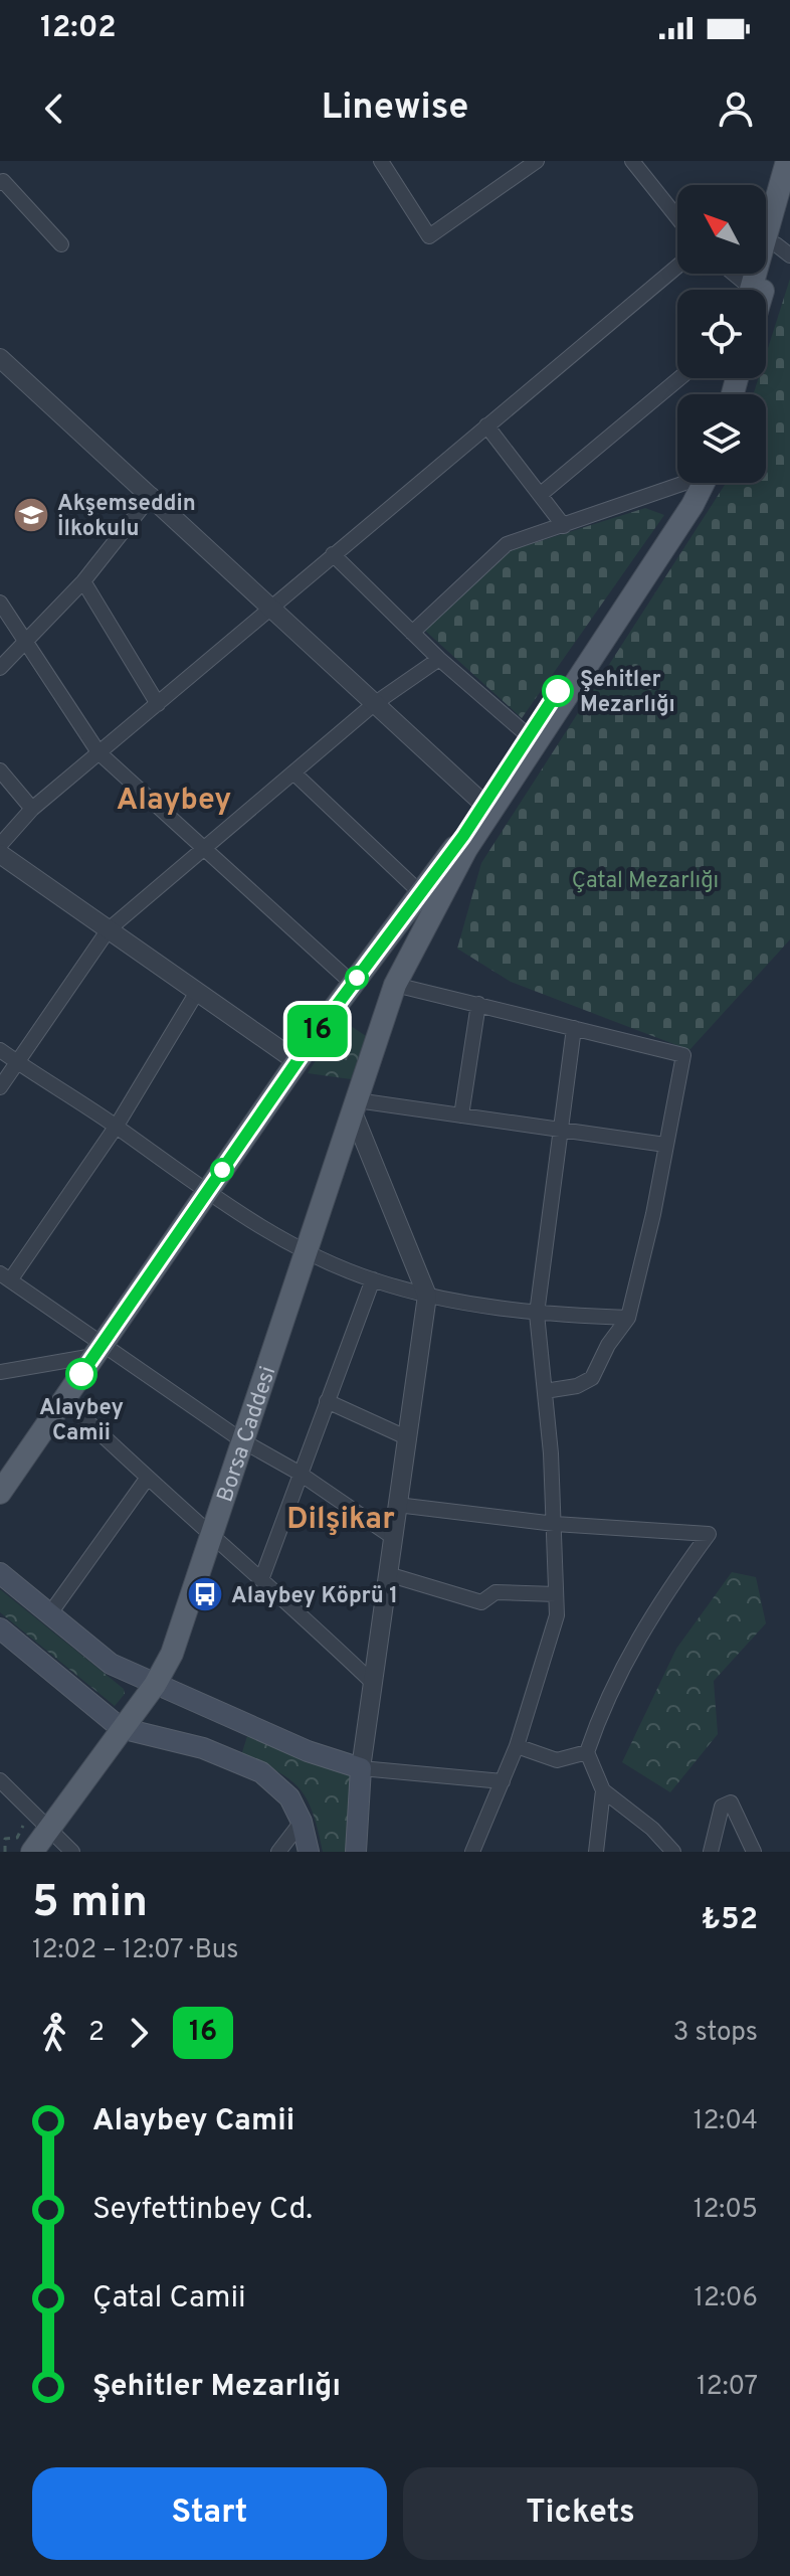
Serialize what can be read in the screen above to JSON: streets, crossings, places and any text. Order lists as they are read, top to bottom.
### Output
{
  "streets": {
    "main road": ["Borsa Caddesi"]
  },
  "districts": ["Alaybey", "Dilşikar"],
  "parks": ["Çatal Mezarlığı"],
  "places": {
    "school or university": ["Akşemseddin İlkokulu"],
    "other": ["Şehitler Mezarlığı", "Alaybey Camii"],
    "bus stop": ["Alaybey Köprü 1"]
  },
  "lines": ["bus line 16"],
  "north": "top left",
  "page": {
    "status": "12:02",
    "header": "Linewise",
    "on_map": "16",
    "heading": ["5 min", "12:02 – 12:07 · Bus", "₺52"],
    "legs": ["2", "16", "3 stops"],
    "list": [
      {
        "name": "Alaybey Camii",
        "value": "12:04"
      },
      {
        "name": "Seyfettinbey Cd.",
        "value": "12:05"
      },
      {
        "name": "Çatal Camii",
        "value": "12:06"
      },
      {
        "name": "Şehitler Mezarlığı",
        "value": "12:07"
      }
    ],
    "buttons": ["Start", "Tickets"]
  }
}
